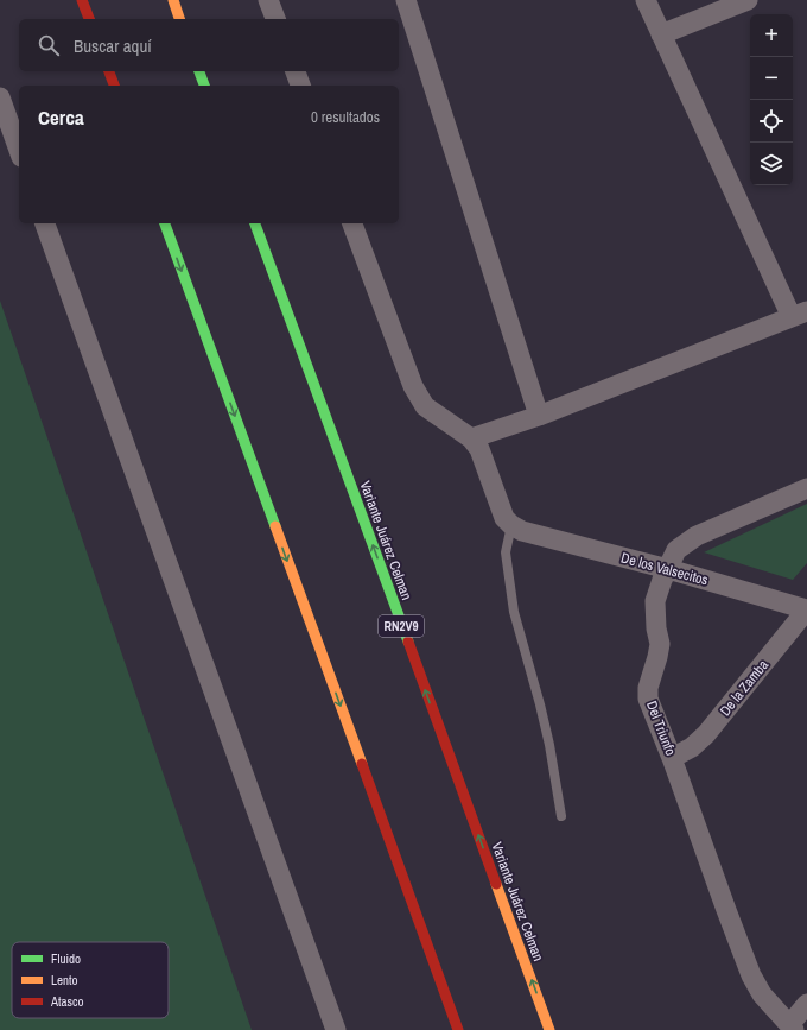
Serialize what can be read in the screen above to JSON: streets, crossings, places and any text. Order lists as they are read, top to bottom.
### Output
{
  "streets": {
    "highway": ["Variante Juárez Celman", "RN2V9"],
    "street": ["De los Valsecitos", "De la Zamba", "Del Triunfo"]
  },
  "crossings": [
    ["De los Valsecitos", "De la Zamba"],
    ["De los Valsecitos", "Del Triunfo"],
    ["De la Zamba", "Del Triunfo"]
  ],
  "legend": ["Fluido", "Lento", "Atasco"],
  "page": {
    "map_buttons": ["+", "−"],
    "search": "Buscar aquí",
    "heading": ["Cerca", "0 resultados"]
  }
}
